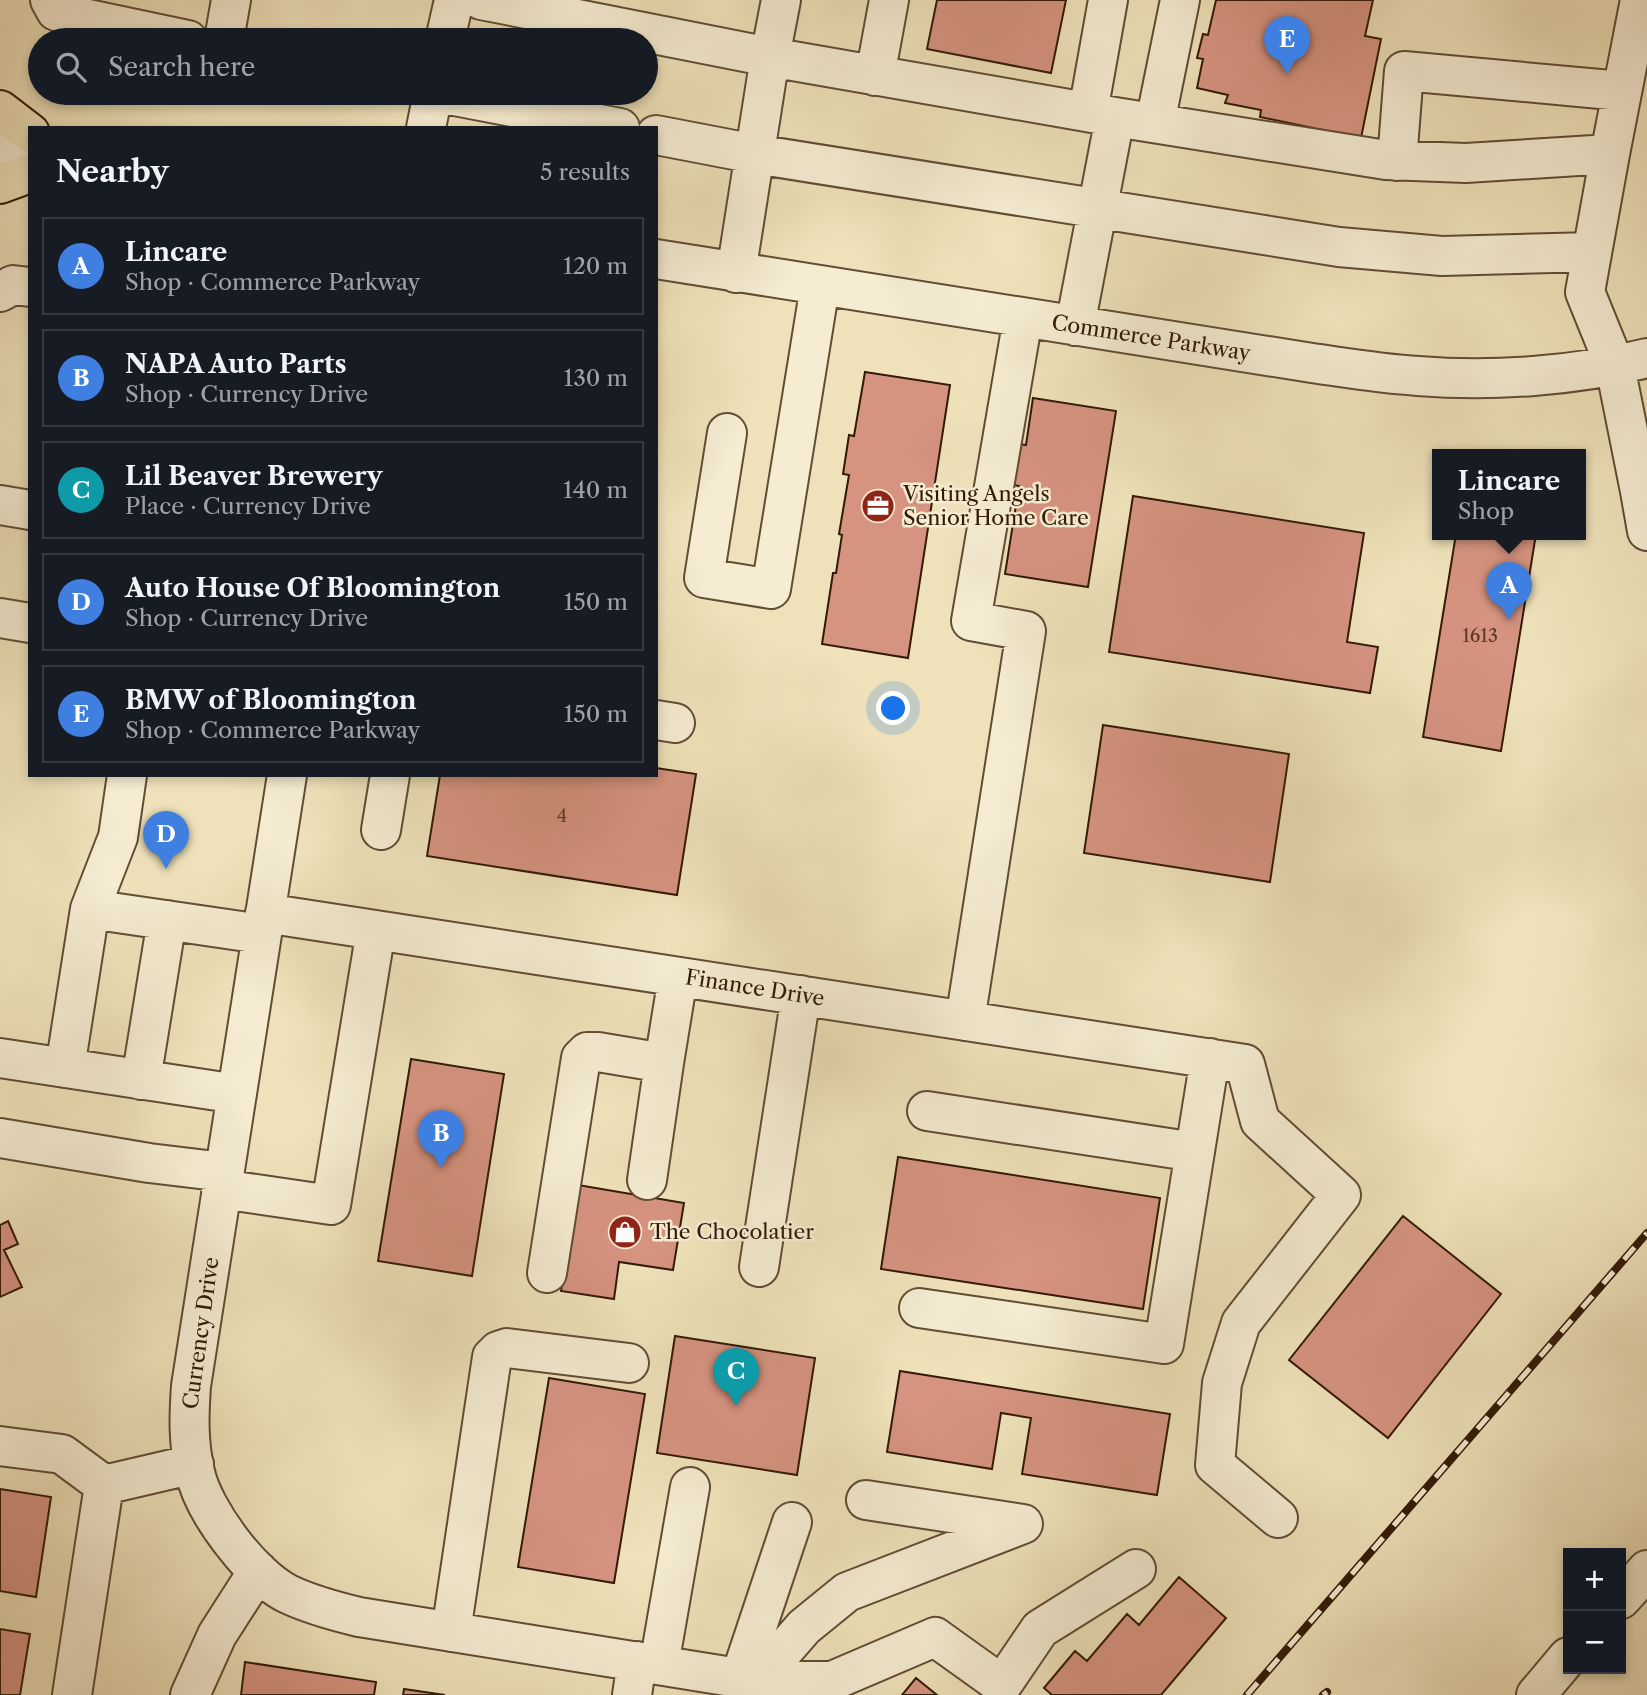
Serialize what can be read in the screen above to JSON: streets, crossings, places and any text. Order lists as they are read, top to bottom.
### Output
{
  "streets": {
    "street": ["Commerce Parkway", "Finance Drive", "Currency Drive"]
  },
  "crossings": [
    ["Finance Drive", "Currency Drive"]
  ],
  "places": {
    "office": ["Visiting Angels Senior Home Care"],
    "shop": ["The Chocolatier"]
  },
  "house_numbers": ["1613", "4"],
  "page": {
    "pins": [
      "E",
      "A",
      "D",
      "B",
      "C"
    ],
    "search": "Search here",
    "heading": ["Nearby", "5 results"],
    "list": [
      {
        "mark": "A",
        "name": "Lincare",
        "note": "Shop · Commerce Parkway",
        "value": "120 m"
      },
      {
        "mark": "B",
        "name": "NAPA Auto Parts",
        "note": "Shop · Currency Drive",
        "value": "130 m"
      },
      {
        "mark": "C",
        "name": "Lil Beaver Brewery",
        "note": "Place · Currency Drive",
        "value": "140 m"
      },
      {
        "mark": "D",
        "name": "Auto House Of Bloomington",
        "note": "Shop · Currency Drive",
        "value": "150 m"
      },
      {
        "mark": "E",
        "name": "BMW of Bloomington",
        "note": "Shop · Commerce Parkway",
        "value": "150 m"
      }
    ],
    "popup": ["Lincare", "Shop"],
    "map_buttons": ["+", "−"]
  }
}
